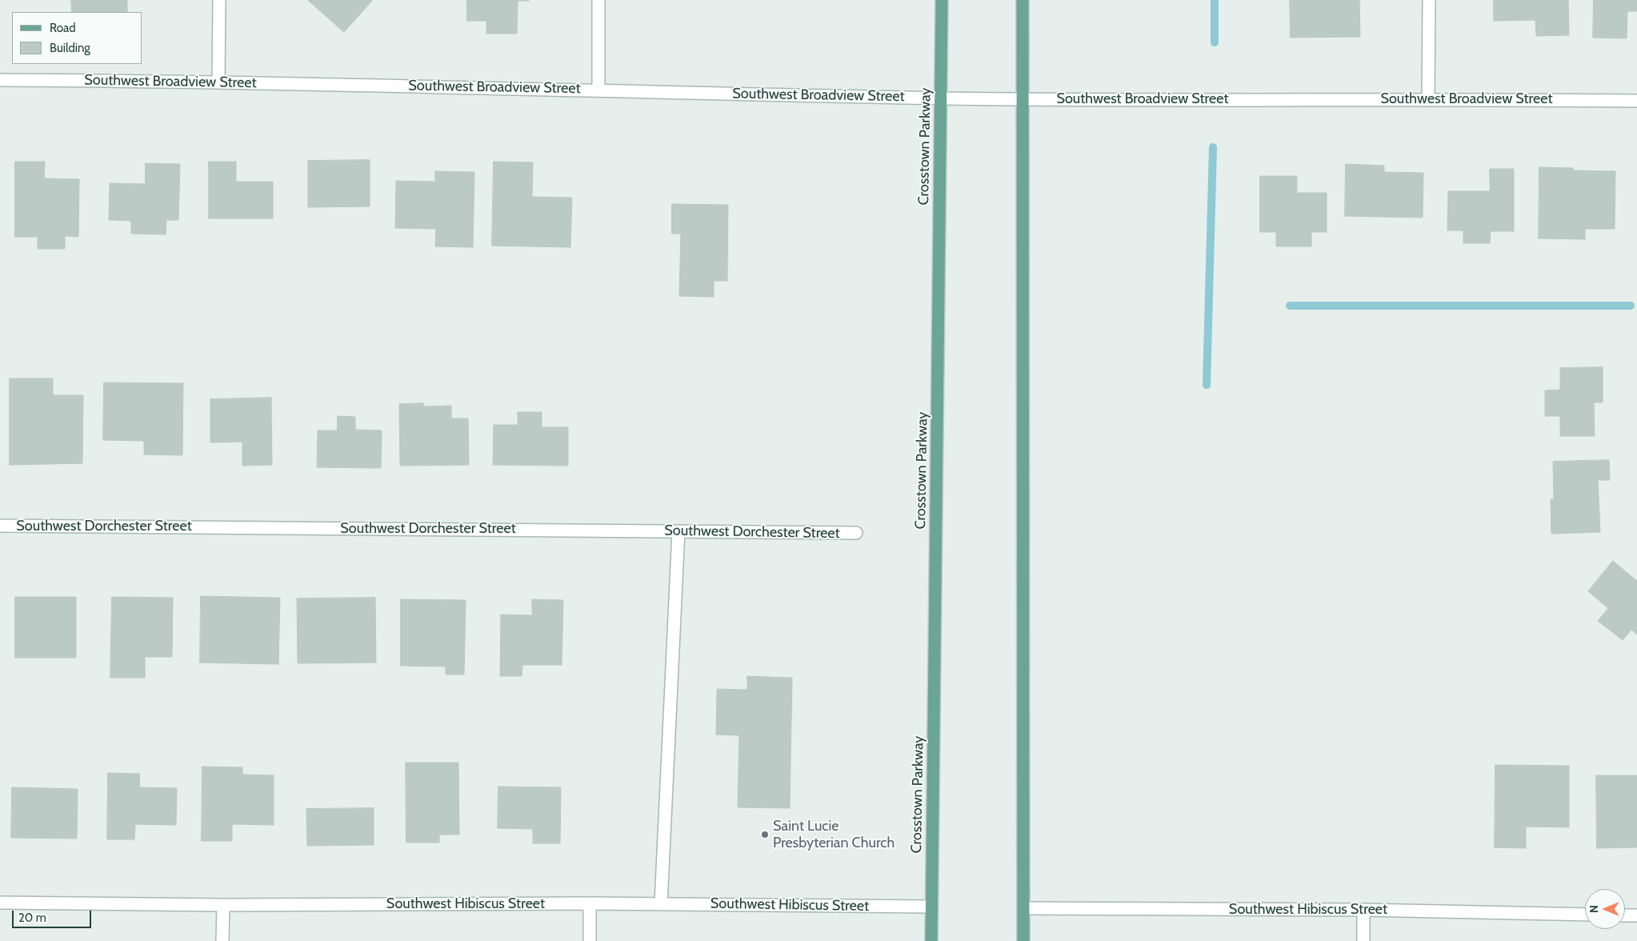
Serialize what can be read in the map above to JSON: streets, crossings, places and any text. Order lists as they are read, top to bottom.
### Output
{
  "streets": {
    "main road": ["Crosstown Parkway"],
    "street": ["Southwest Broadview Street", "Southwest Dorchester Street", "Southwest Hibiscus Street"]
  },
  "crossings": [
    ["Southwest Broadview Street", "Crosstown Parkway"],
    ["Crosstown Parkway", "Southwest Hibiscus Street"]
  ],
  "places": ["Saint Lucie Presbyterian Church"],
  "legend": ["Road", "Building"],
  "scale_bar": "20 m",
  "north": "left"
}
